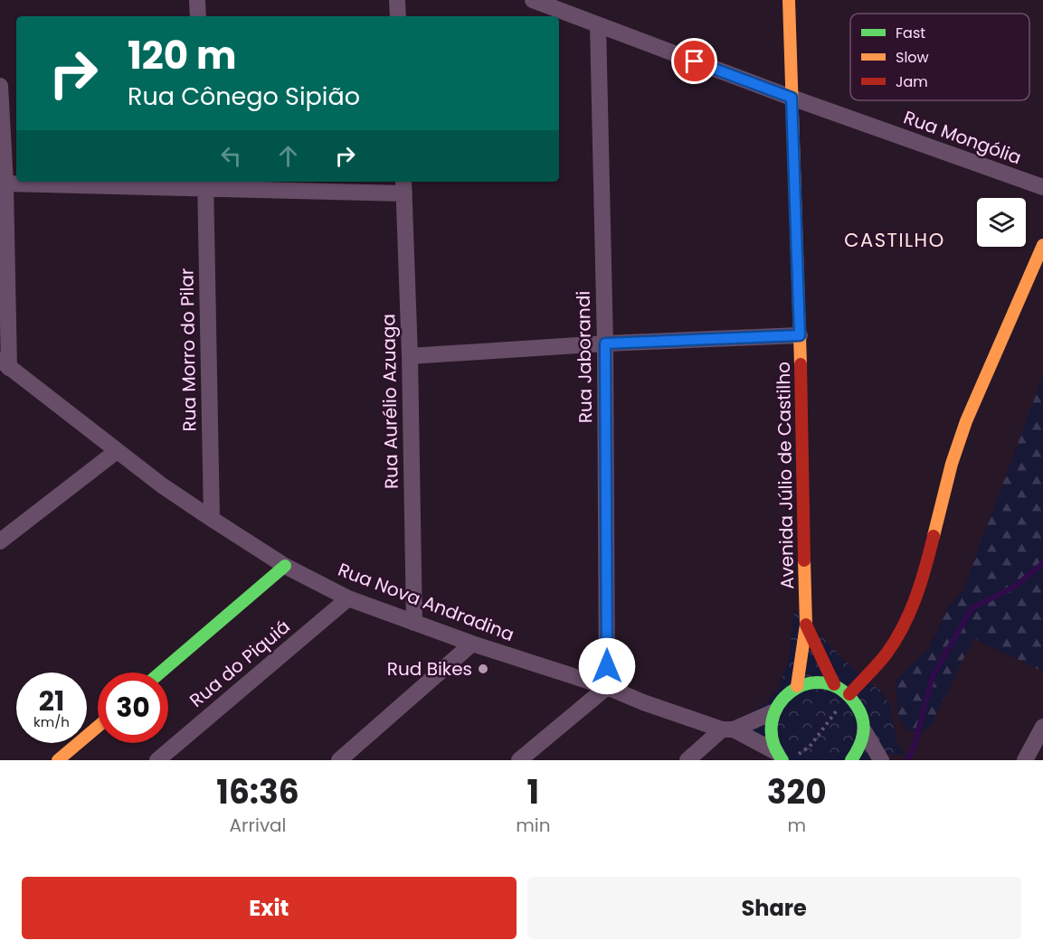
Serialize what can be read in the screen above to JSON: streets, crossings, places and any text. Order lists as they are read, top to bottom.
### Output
{
  "streets": {
    "main road": ["Avenida Júlio de Castilho"],
    "street": [
      "Rua Mongólia",
      "Rua Morro do Pilar",
      "Rua Jaborandi",
      "Rua Aurélio Azuaga",
      "Rua Nova Andradina",
      "Rua do Piquiá"
    ]
  },
  "crossings": [
    ["Rua Mongólia", "Rua Jaborandi"],
    ["Rua Mongólia", "Avenida Júlio de Castilho"],
    ["Rua Morro do Pilar", "Rua Nova Andradina"],
    ["Rua Jaborandi", "Rua Nova Andradina"],
    ["Rua Aurélio Azuaga", "Rua Nova Andradina"],
    ["Rua Nova Andradina", "Rua do Piquiá"]
  ],
  "districts": ["CASTILHO"],
  "places": ["Rud Bikes"],
  "legend": ["Fast", "Slow", "Jam"],
  "page": {
    "turn": ["120 m", "Rua Cônego Sipião"],
    "speed": "21 km/h",
    "limit": "30",
    "eta": [
      "16:36",
      "Arrival",
      "1",
      "min",
      "320",
      "m"
    ],
    "buttons": ["Exit", "Share"]
  }
}
